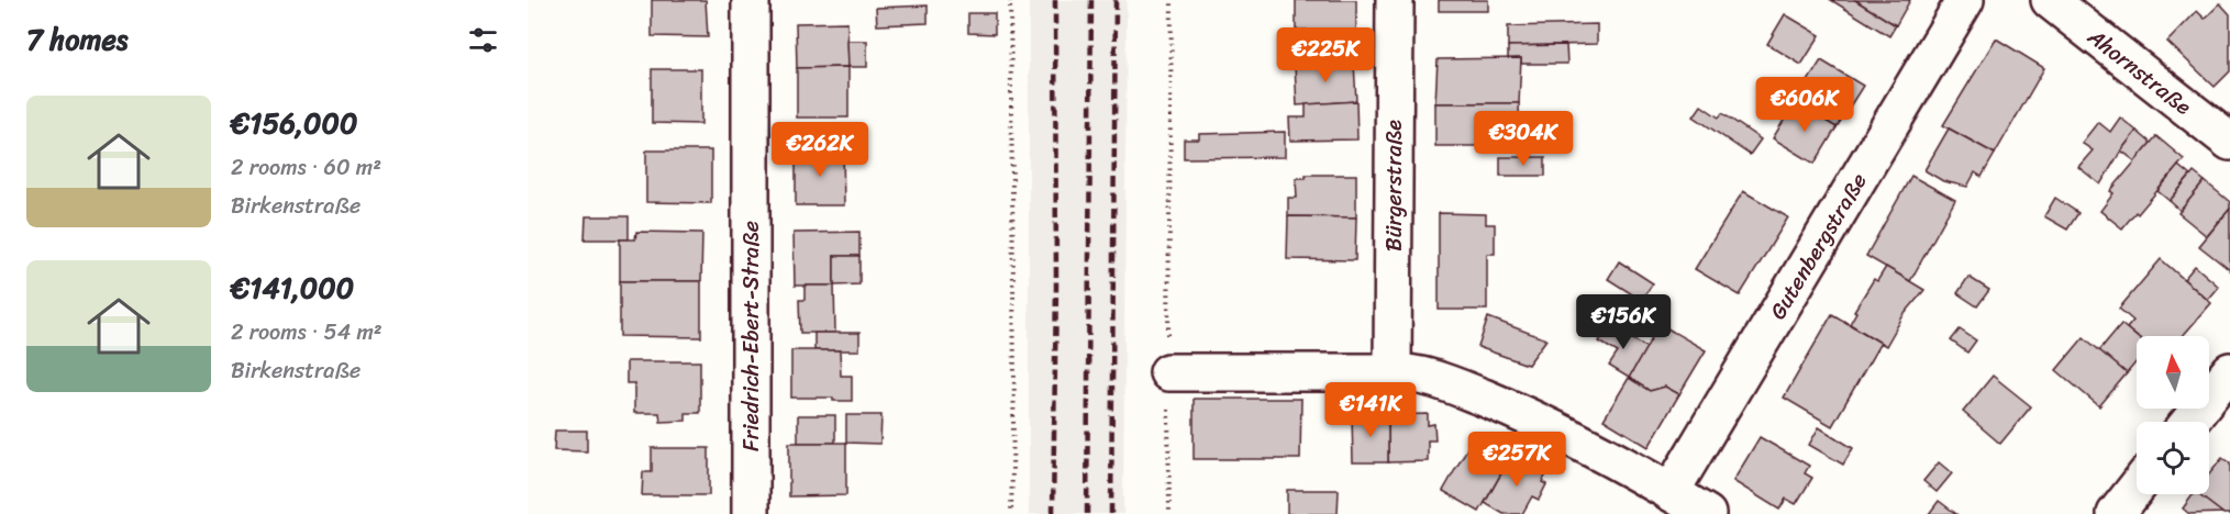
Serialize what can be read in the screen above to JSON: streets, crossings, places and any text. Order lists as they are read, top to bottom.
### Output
{
  "streets": {
    "street": [
      "Ahornstraße",
      "Bürgerstraße",
      "Gutenbergstraße",
      "Friedrich-Ebert-Straße"
    ]
  },
  "north": "top",
  "page": {
    "heading": "7 homes",
    "price": [
      "€225K",
      "€606K",
      "€304K",
      "€262K",
      "€156K",
      "€141K",
      "€257K"
    ],
    "list": [
      {
        "name": "€156,000",
        "note": "2 rooms · 60 m² · Birkenstraße"
      },
      {
        "name": "€141,000",
        "note": "2 rooms · 54 m² · Birkenstraße"
      }
    ]
  }
}
